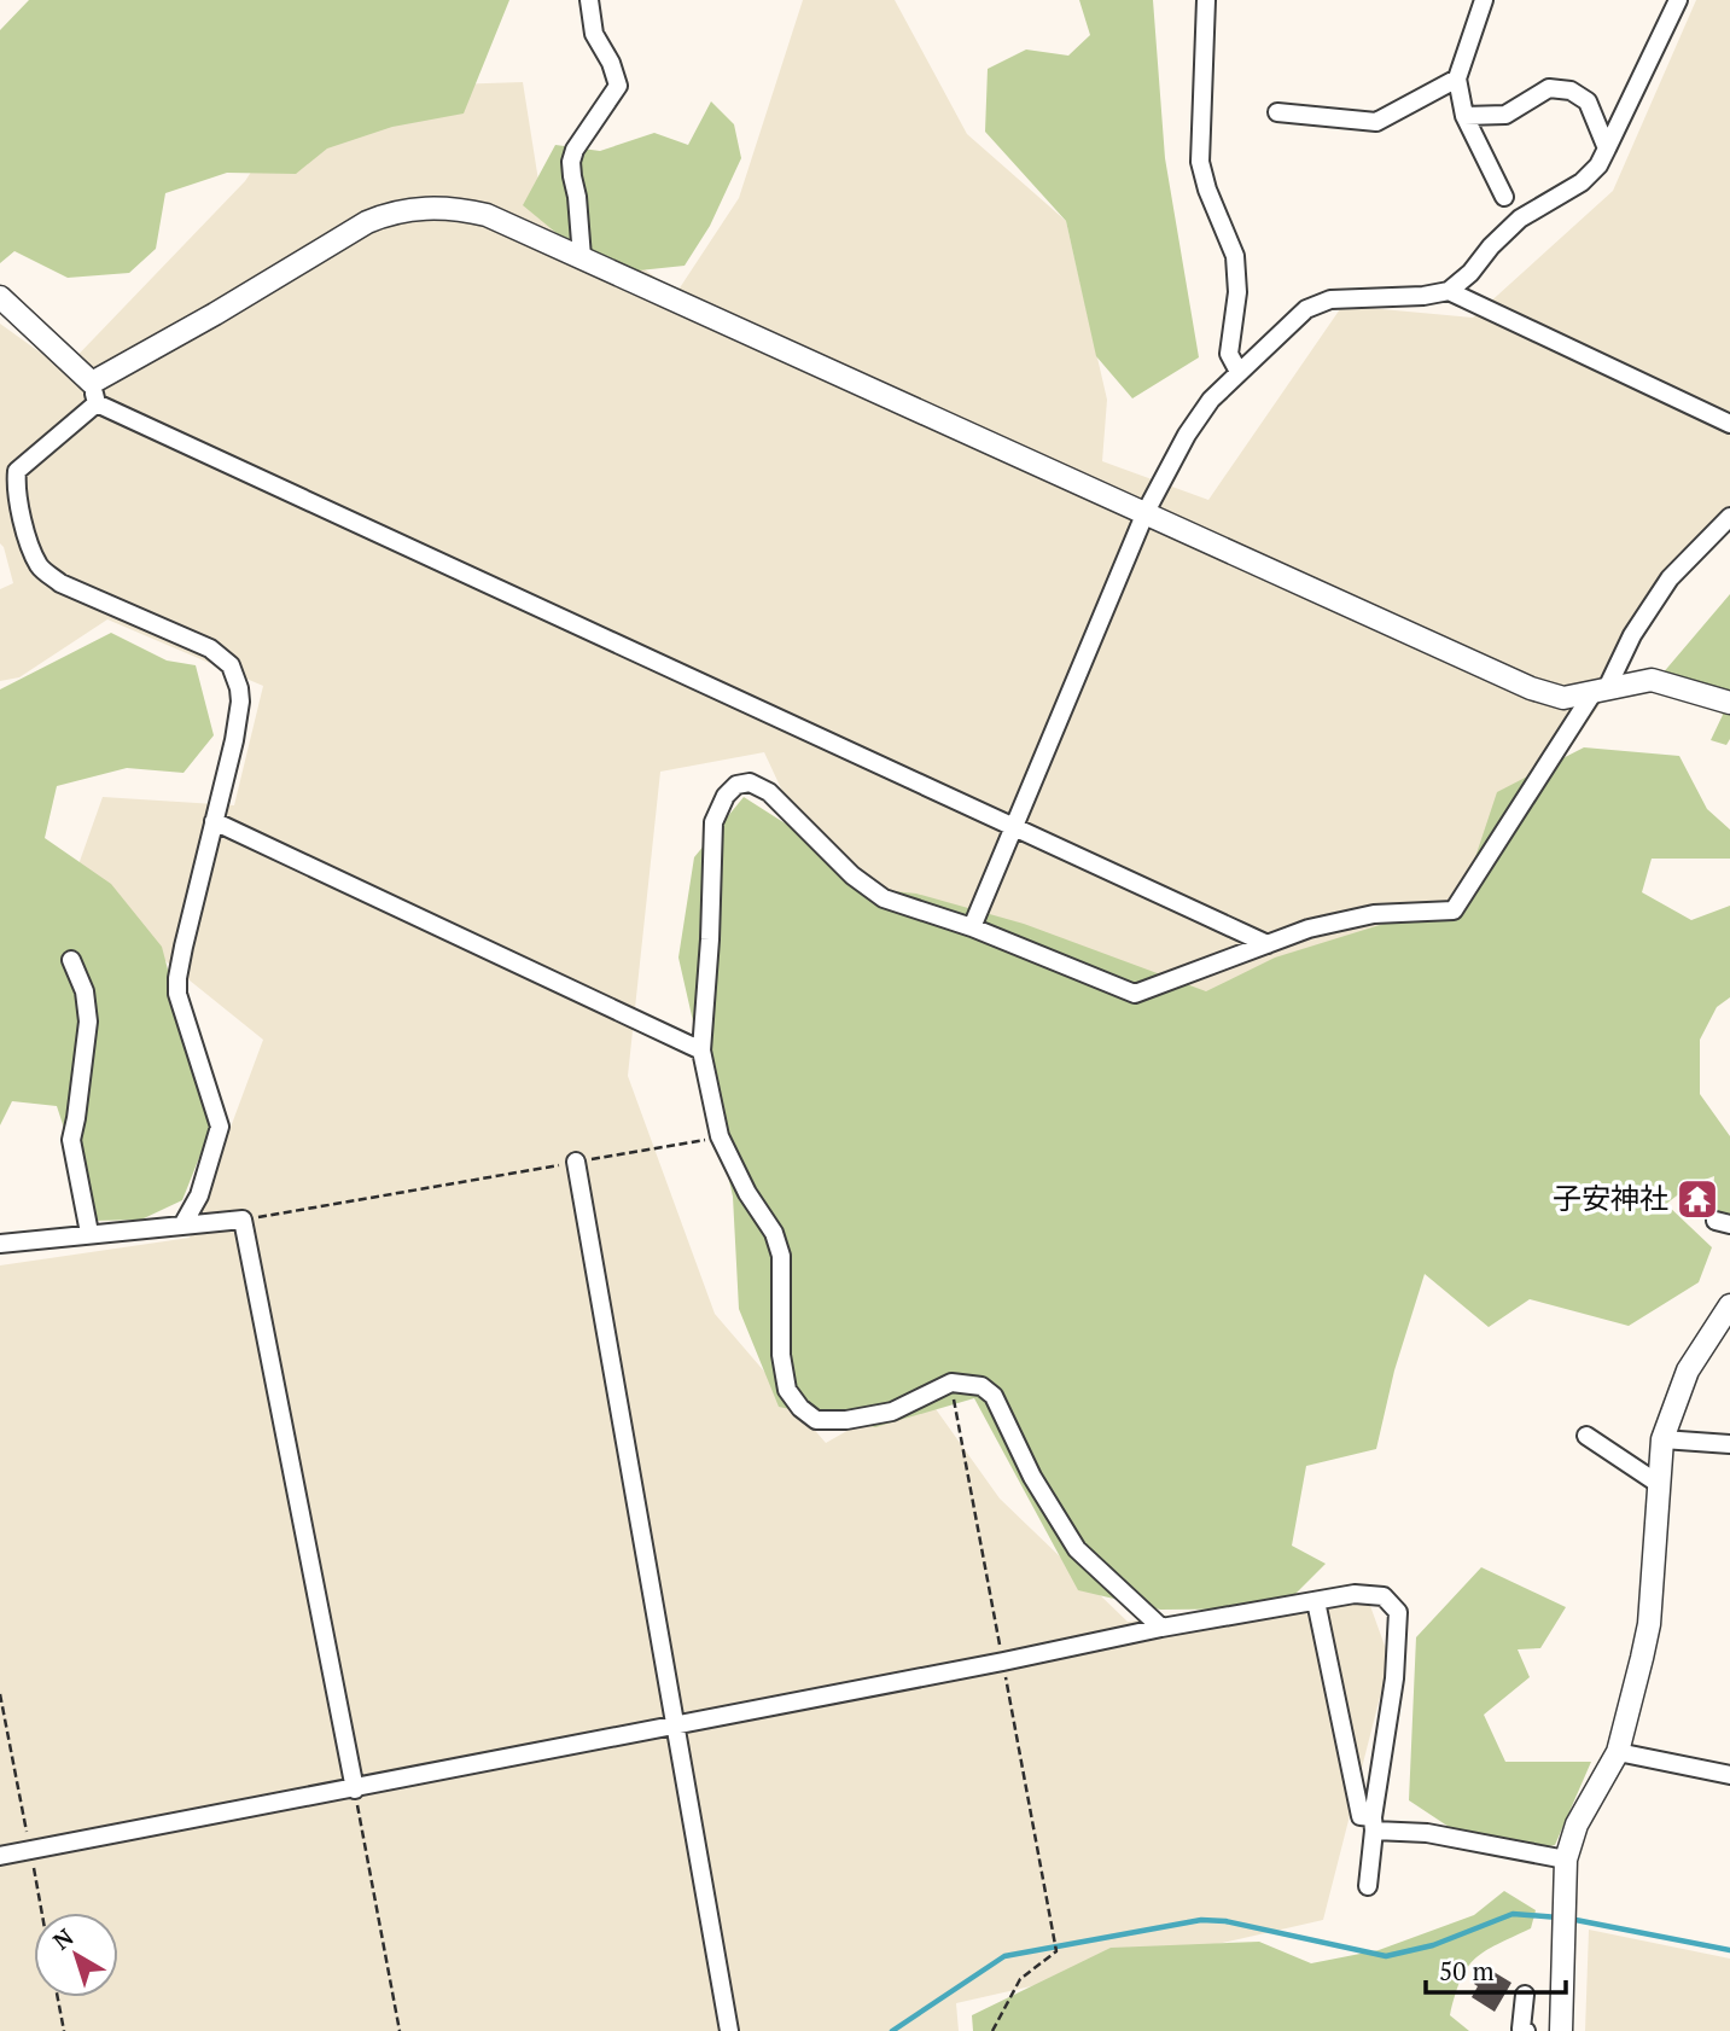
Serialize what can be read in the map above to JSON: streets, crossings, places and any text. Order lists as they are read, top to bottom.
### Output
{
  "places": {
    "temple": ["子安神社"]
  },
  "scale_bar": "50 m",
  "north": "top left"
}
